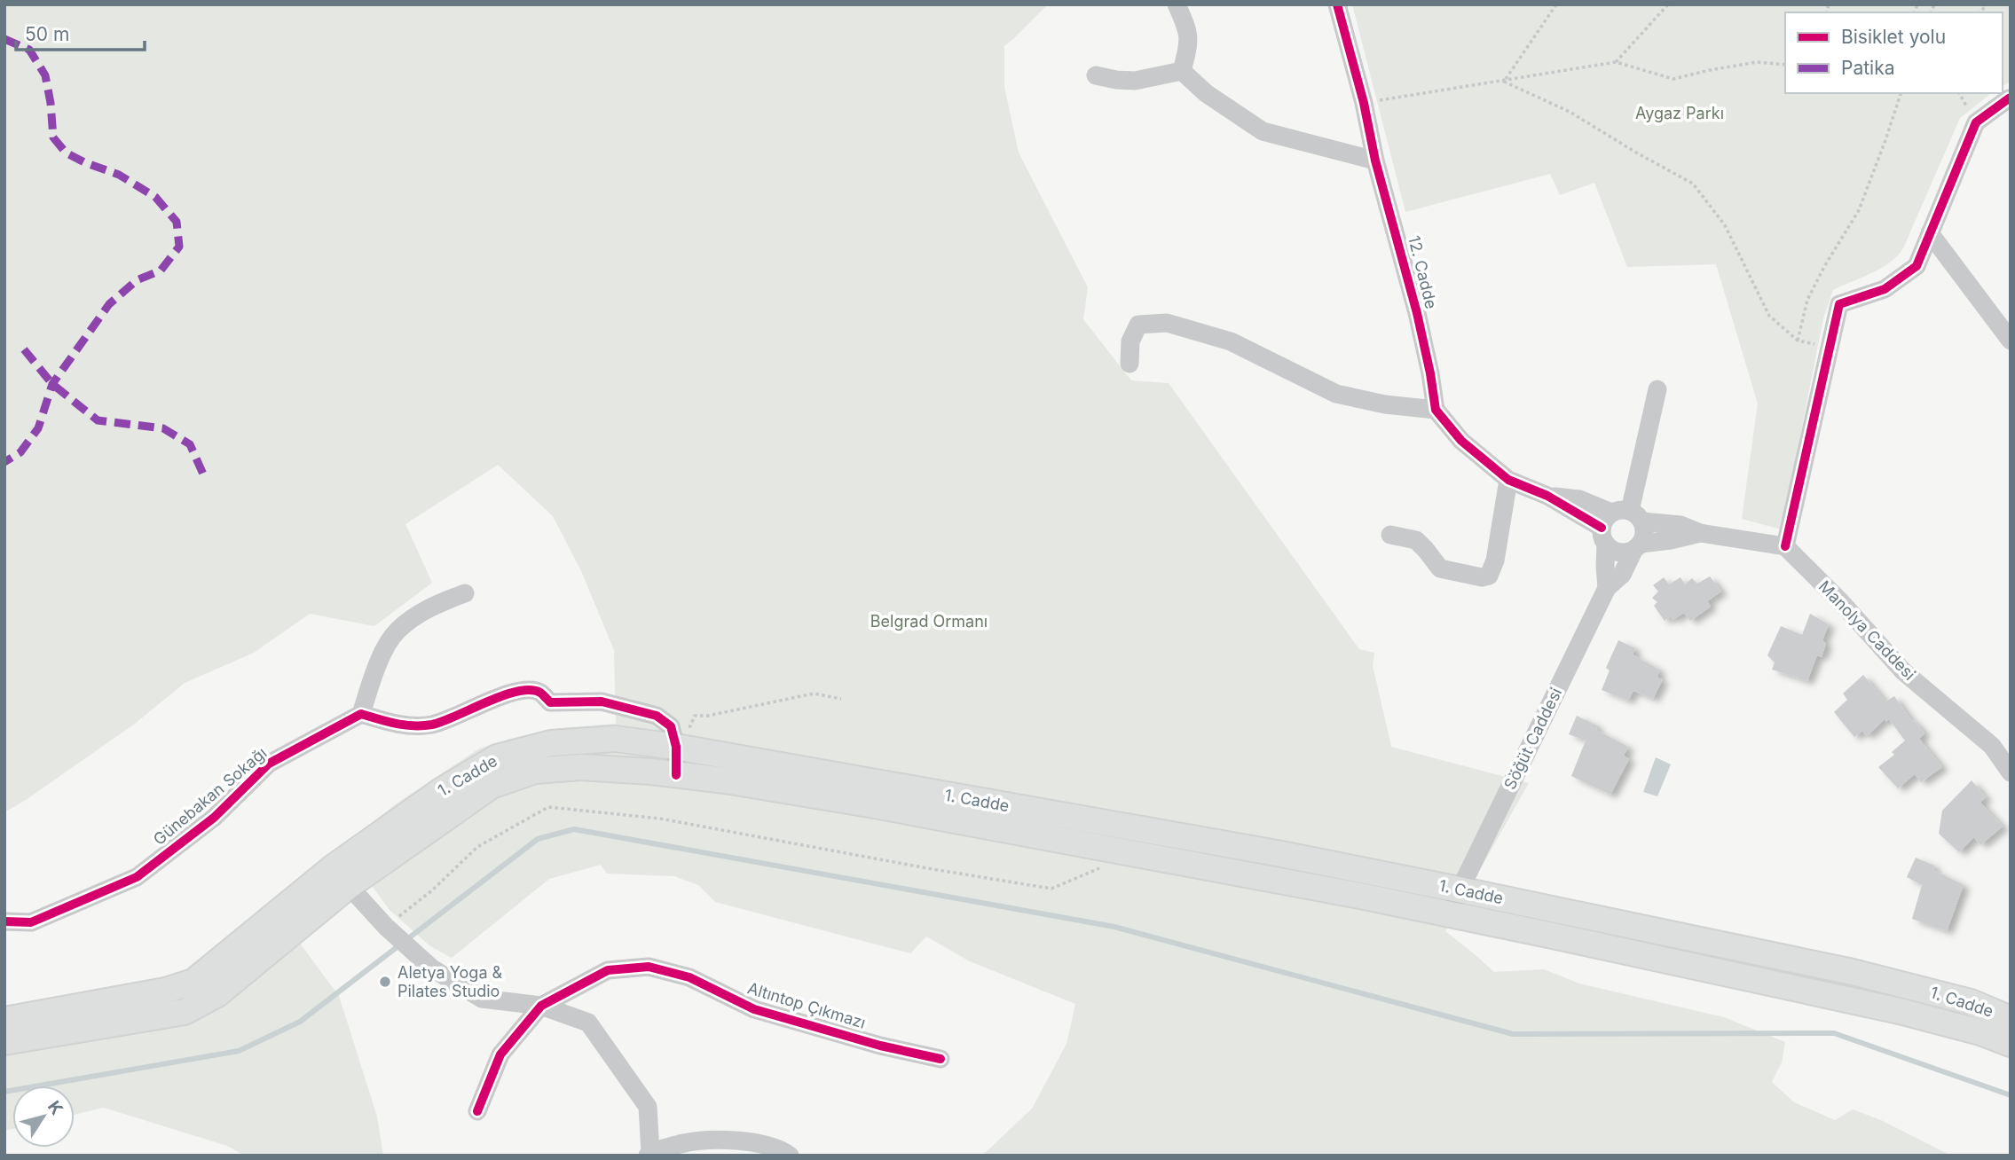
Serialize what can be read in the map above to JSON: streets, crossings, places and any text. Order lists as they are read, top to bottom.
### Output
{
  "streets": {
    "main road": ["1. Cadde"],
    "street": [
      "12. Cadde",
      "Manolya Caddesi",
      "Söğüt Caddesi",
      "Günebakan Sokağı",
      "Altıntop Çıkmazı"
    ]
  },
  "crossings": [
    ["Söğüt Caddesi", "1. Cadde"]
  ],
  "parks": ["Aygaz Parkı", "Belgrad Ormanı"],
  "places": ["Aletya Yoga & Pilates Studio"],
  "legend": ["Bisiklet yolu", "Patika"],
  "scale_bar": "50 m",
  "north": "top right"
}
